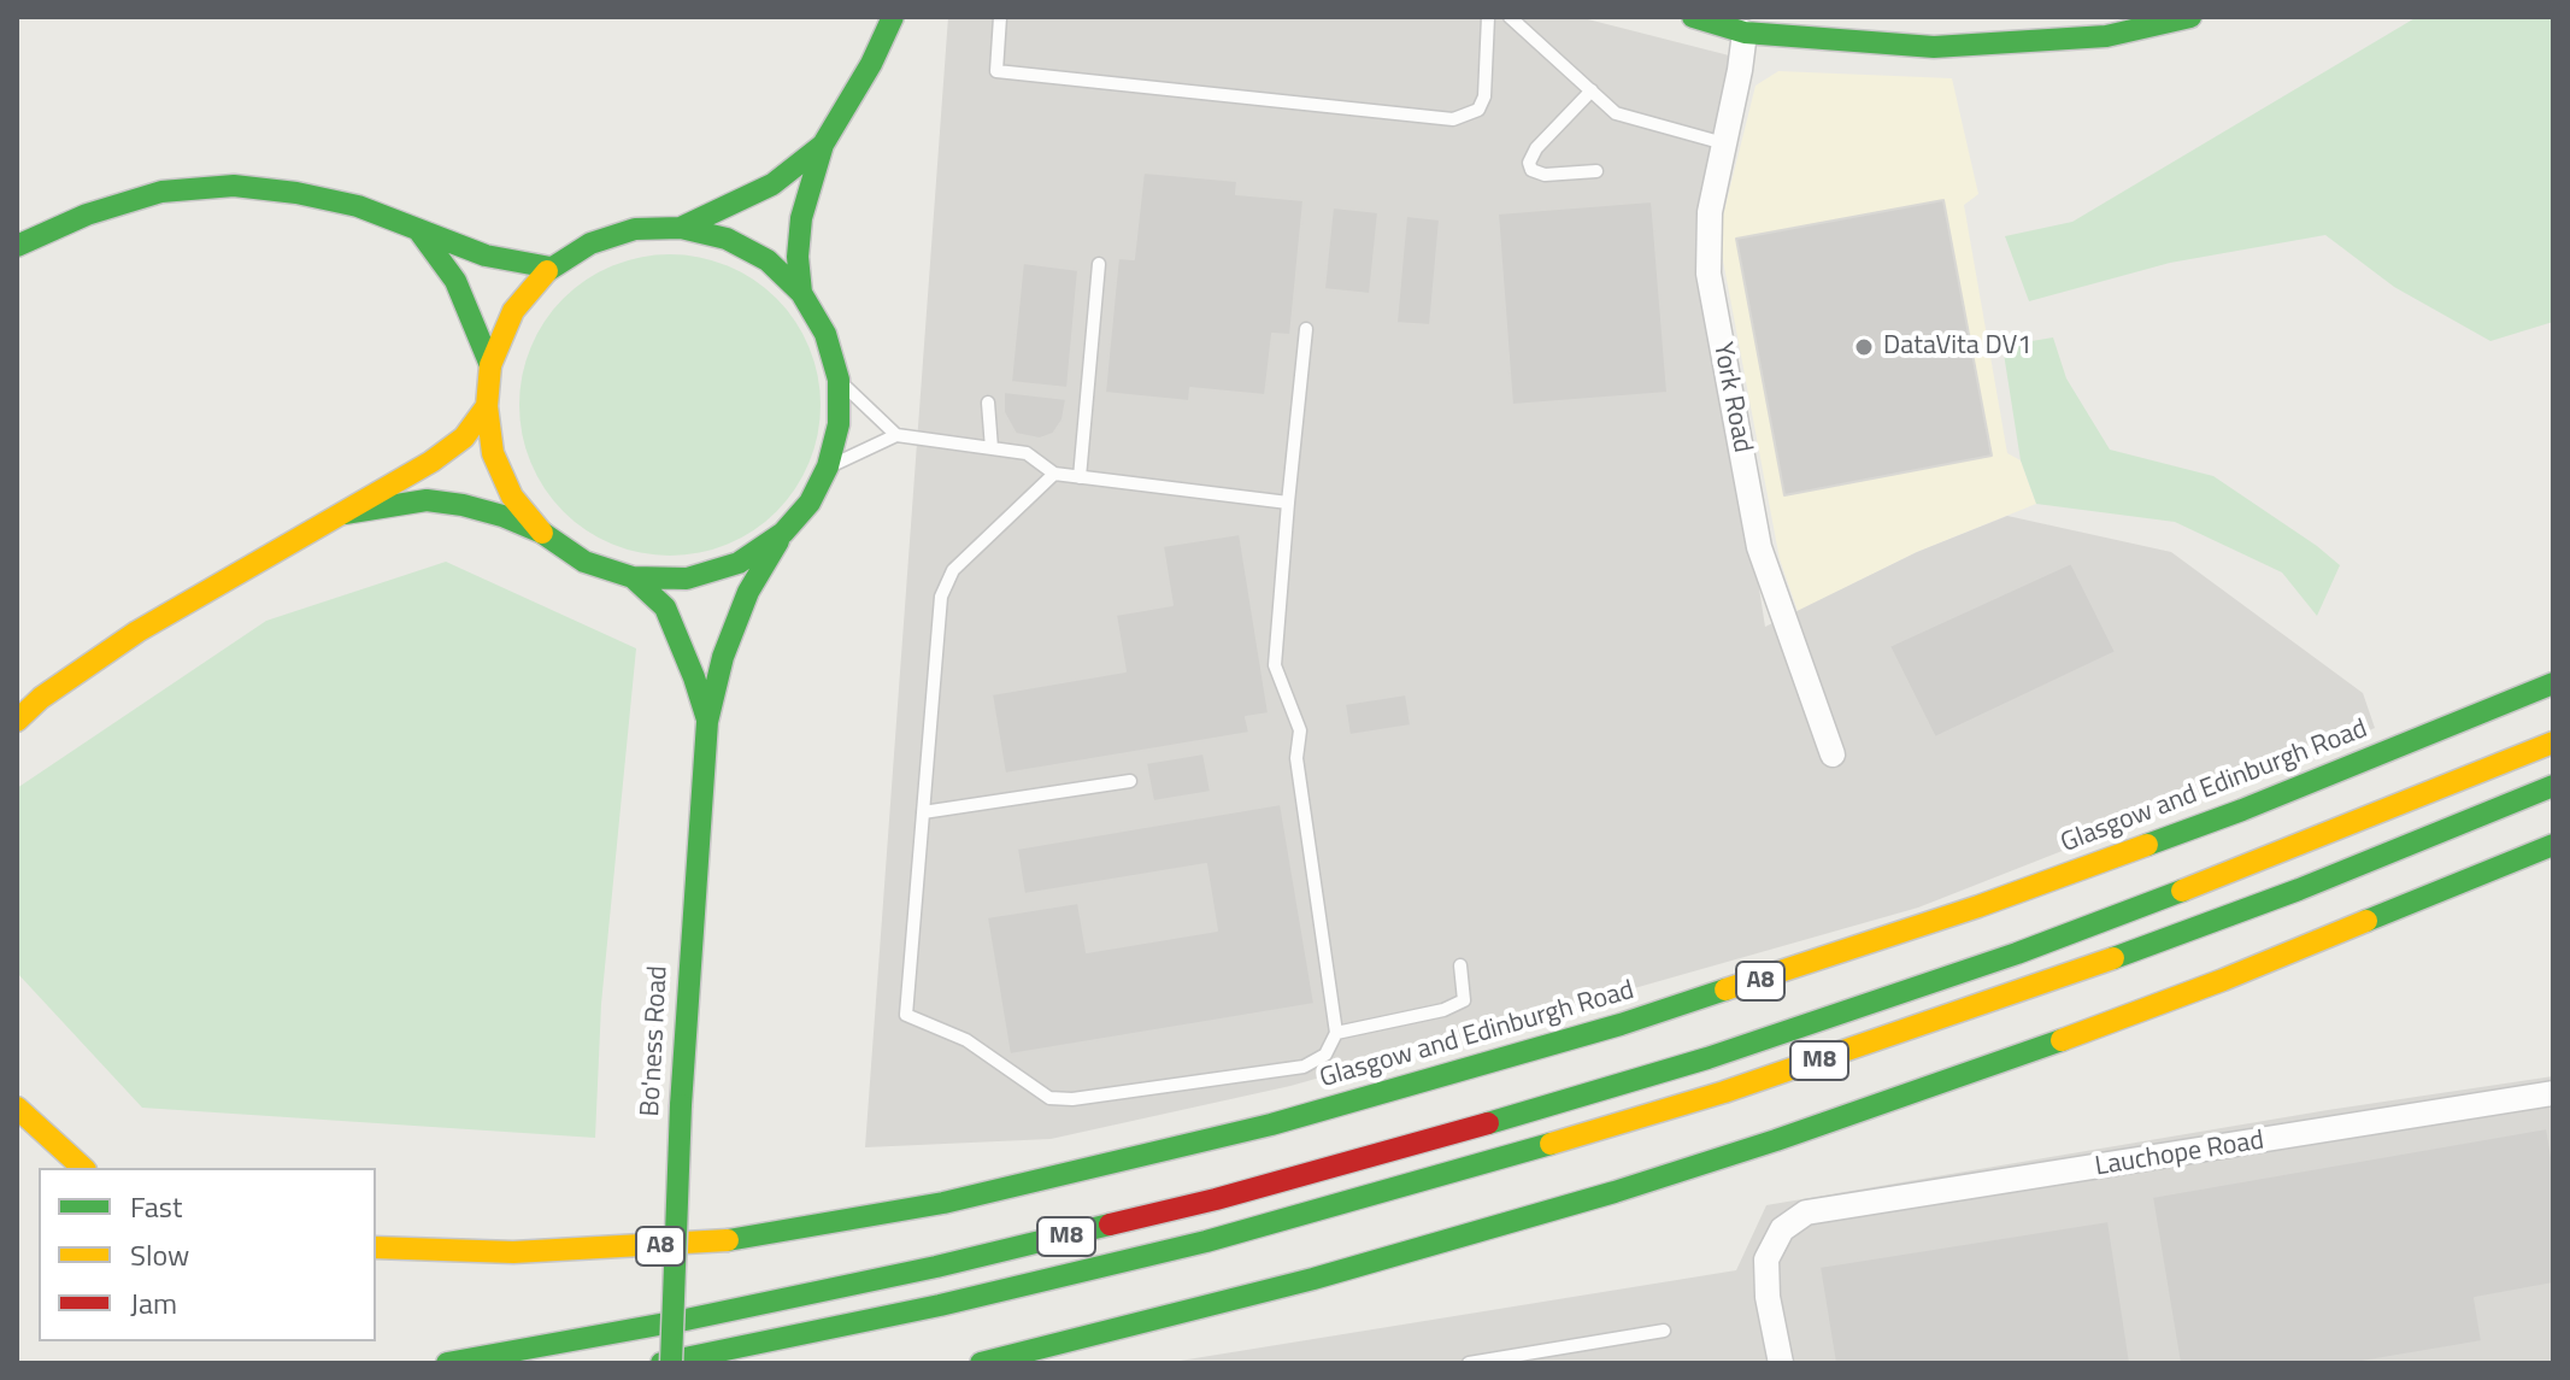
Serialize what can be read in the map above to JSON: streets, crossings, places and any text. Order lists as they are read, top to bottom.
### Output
{
  "streets": {
    "main road": [
      "Glasgow and Edinburgh Road",
      "A8",
      "Bo'ness Road",
      "M8"
    ],
    "street": ["York Road", "Lauchope Road"]
  },
  "places": ["DataVita DV1"],
  "legend": ["Fast", "Slow", "Jam"]
}
